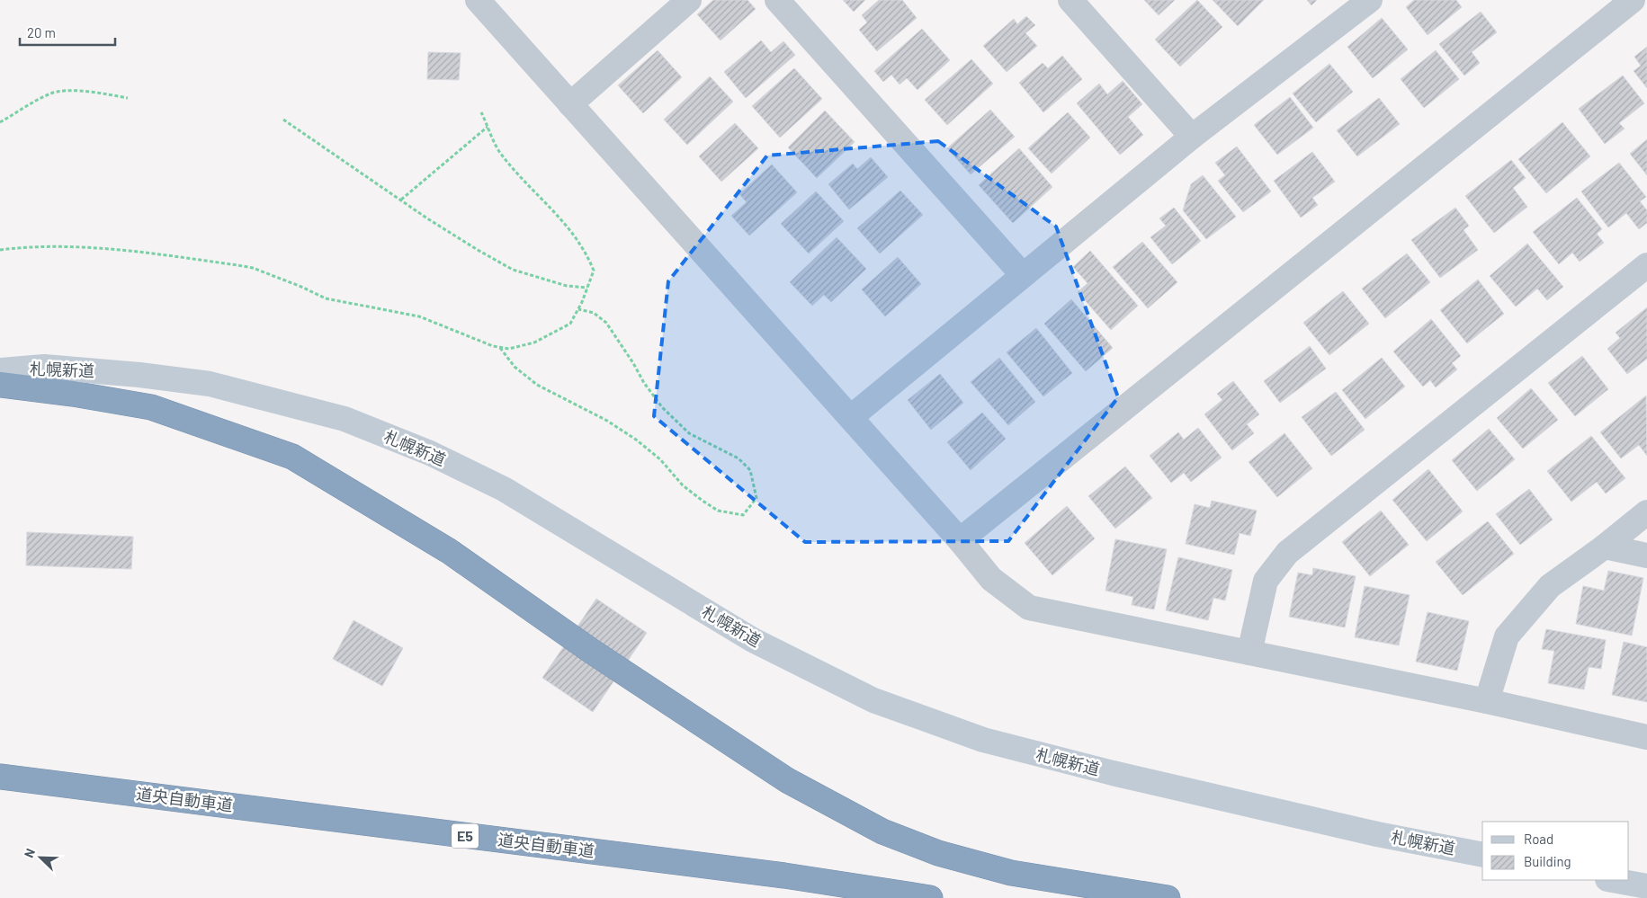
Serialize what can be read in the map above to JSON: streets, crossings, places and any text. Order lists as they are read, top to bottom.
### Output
{
  "streets": {
    "highway": ["道央自動車道", "E5"],
    "street": ["札幌新道"]
  },
  "legend": ["Road", "Building"],
  "scale_bar": "20 m",
  "north": "top left"
}
